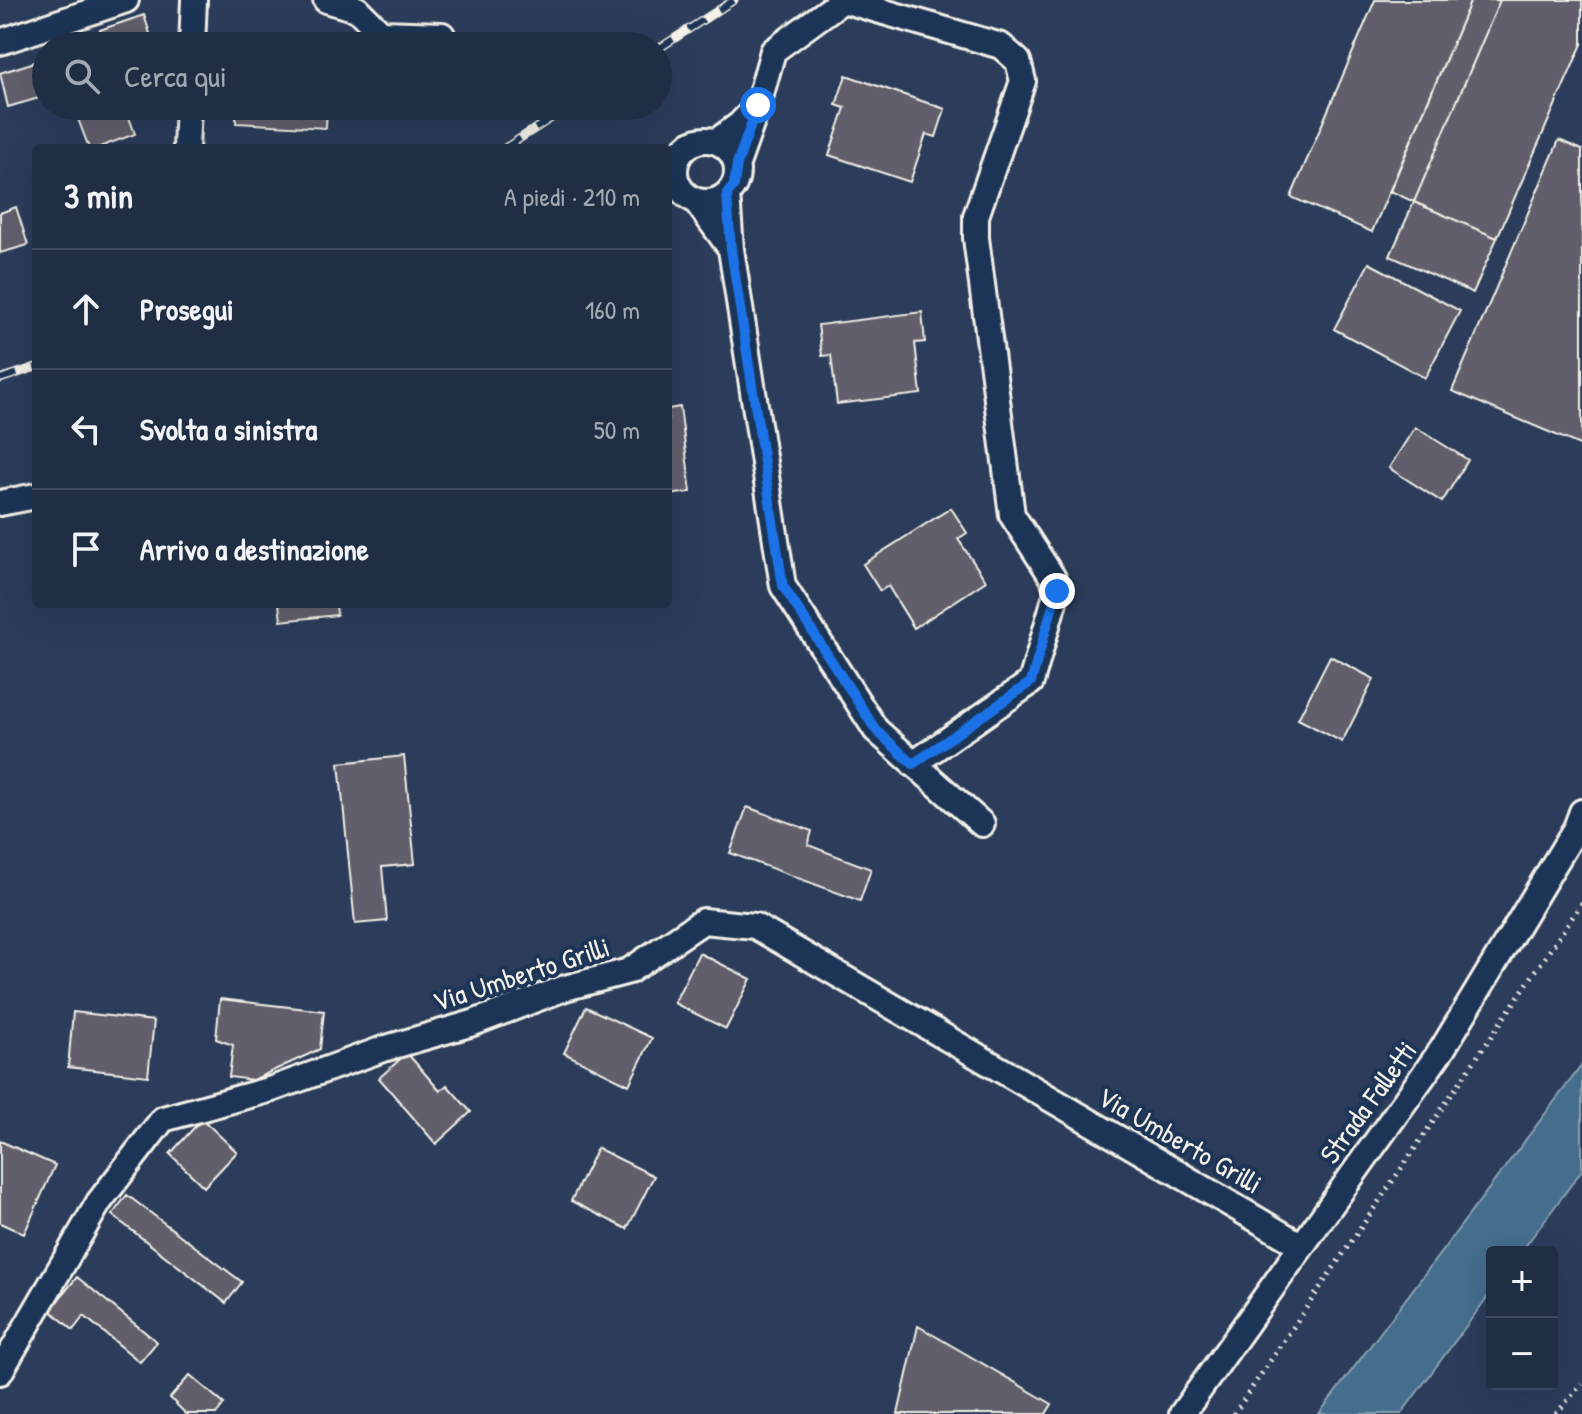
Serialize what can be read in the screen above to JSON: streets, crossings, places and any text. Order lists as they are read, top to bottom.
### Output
{
  "streets": {
    "street": ["Via Umberto Grilli", "Strada Falletti"]
  },
  "crossings": [
    ["Via Umberto Grilli", "Strada Falletti"]
  ],
  "page": {
    "search": "Cerca qui",
    "heading": ["3 min", "A piedi · 210 m"],
    "list": [
      ["Prosegui", "160 m"],
      ["Svolta a sinistra", "50 m"],
      "Arrivo a destinazione"
    ],
    "map_buttons": ["+", "−"]
  }
}
